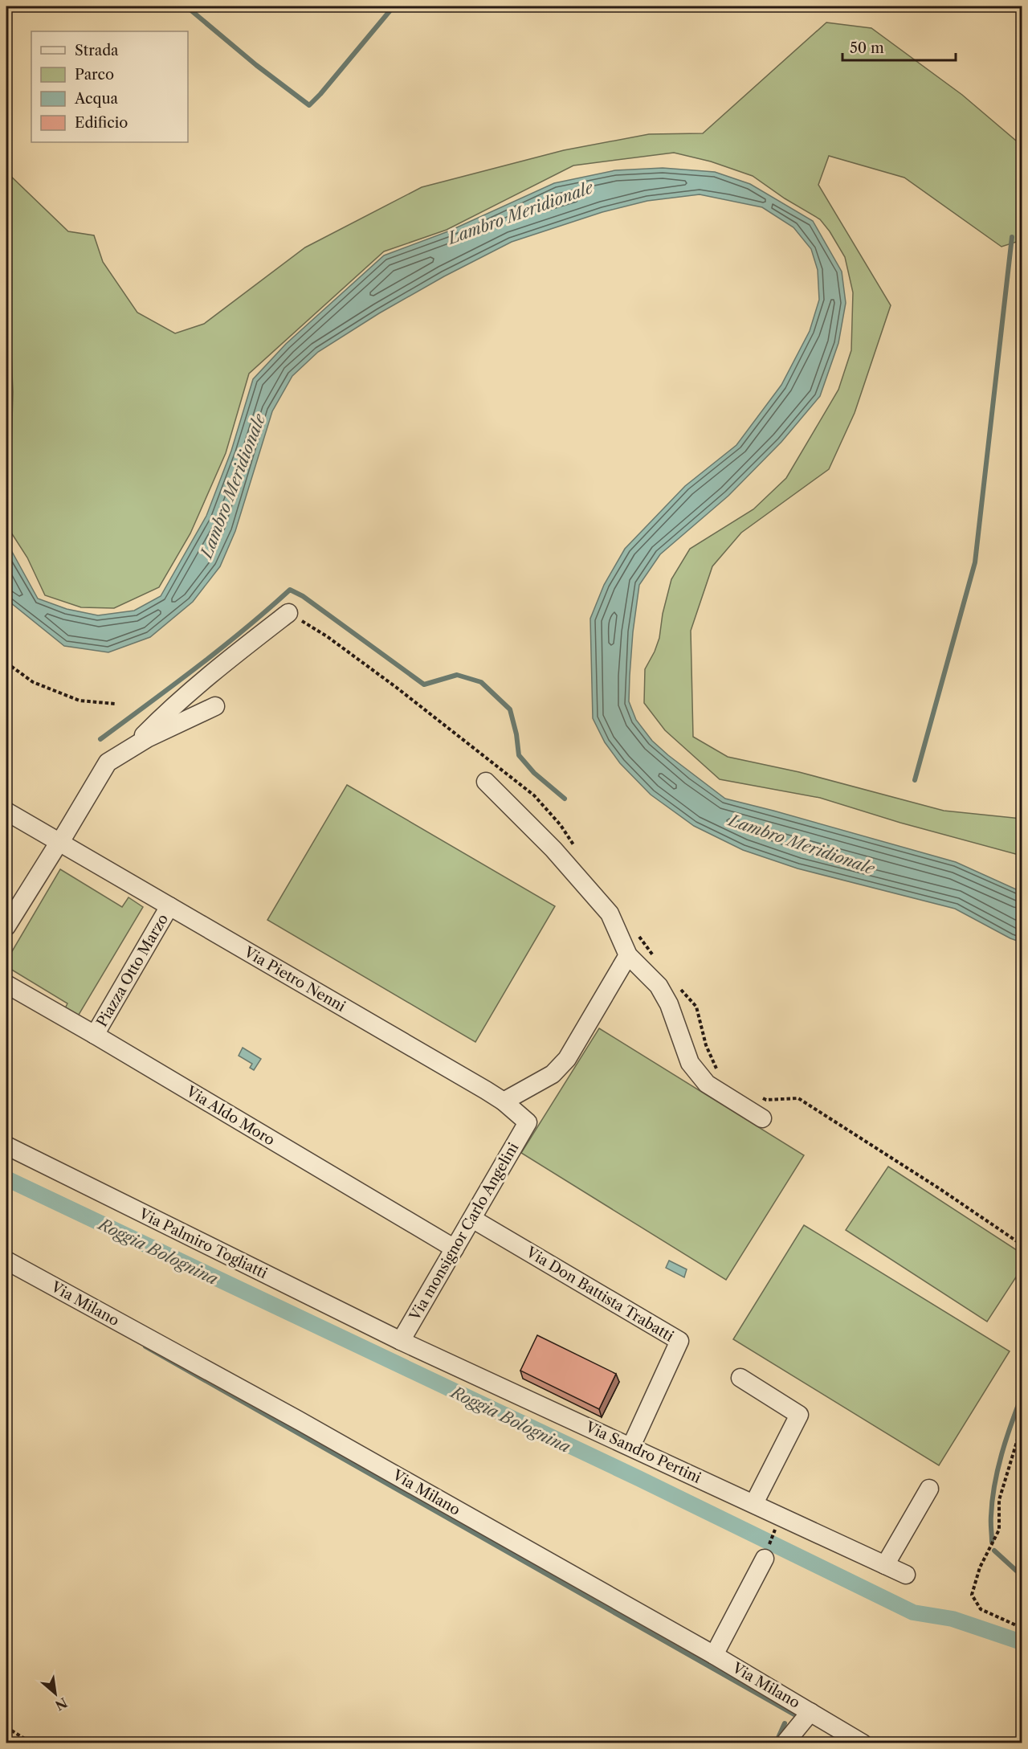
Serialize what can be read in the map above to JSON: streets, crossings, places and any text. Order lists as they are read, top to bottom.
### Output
{
  "streets": {
    "street": [
      "Piazza Otto Marzo",
      "Via Pietro Nenni",
      "Via Aldo Moro",
      "Via monsignor Carlo Angelini",
      "Via Palmiro Togliatti",
      "Via Don Battista Trabatti",
      "Via Milano",
      "Via Sandro Pertini"
    ]
  },
  "crossings": [
    ["Piazza Otto Marzo", "Via Pietro Nenni"],
    ["Piazza Otto Marzo", "Via Aldo Moro"],
    ["Via Pietro Nenni", "Via monsignor Carlo Angelini"],
    ["Via Aldo Moro", "Via monsignor Carlo Angelini"],
    ["Via monsignor Carlo Angelini", "Via Palmiro Togliatti"],
    ["Via monsignor Carlo Angelini", "Via Don Battista Trabatti"],
    ["Via monsignor Carlo Angelini", "Via Sandro Pertini"],
    ["Via Palmiro Togliatti", "Via Sandro Pertini"],
    ["Via Don Battista Trabatti", "Via Sandro Pertini"]
  ],
  "water": ["Lambro Meridionale", "Roggia Bolognina"],
  "legend": [
    "Strada",
    "Parco",
    "Acqua",
    "Edificio"
  ],
  "scale_bar": "50 m",
  "north": "bottom right"
}
